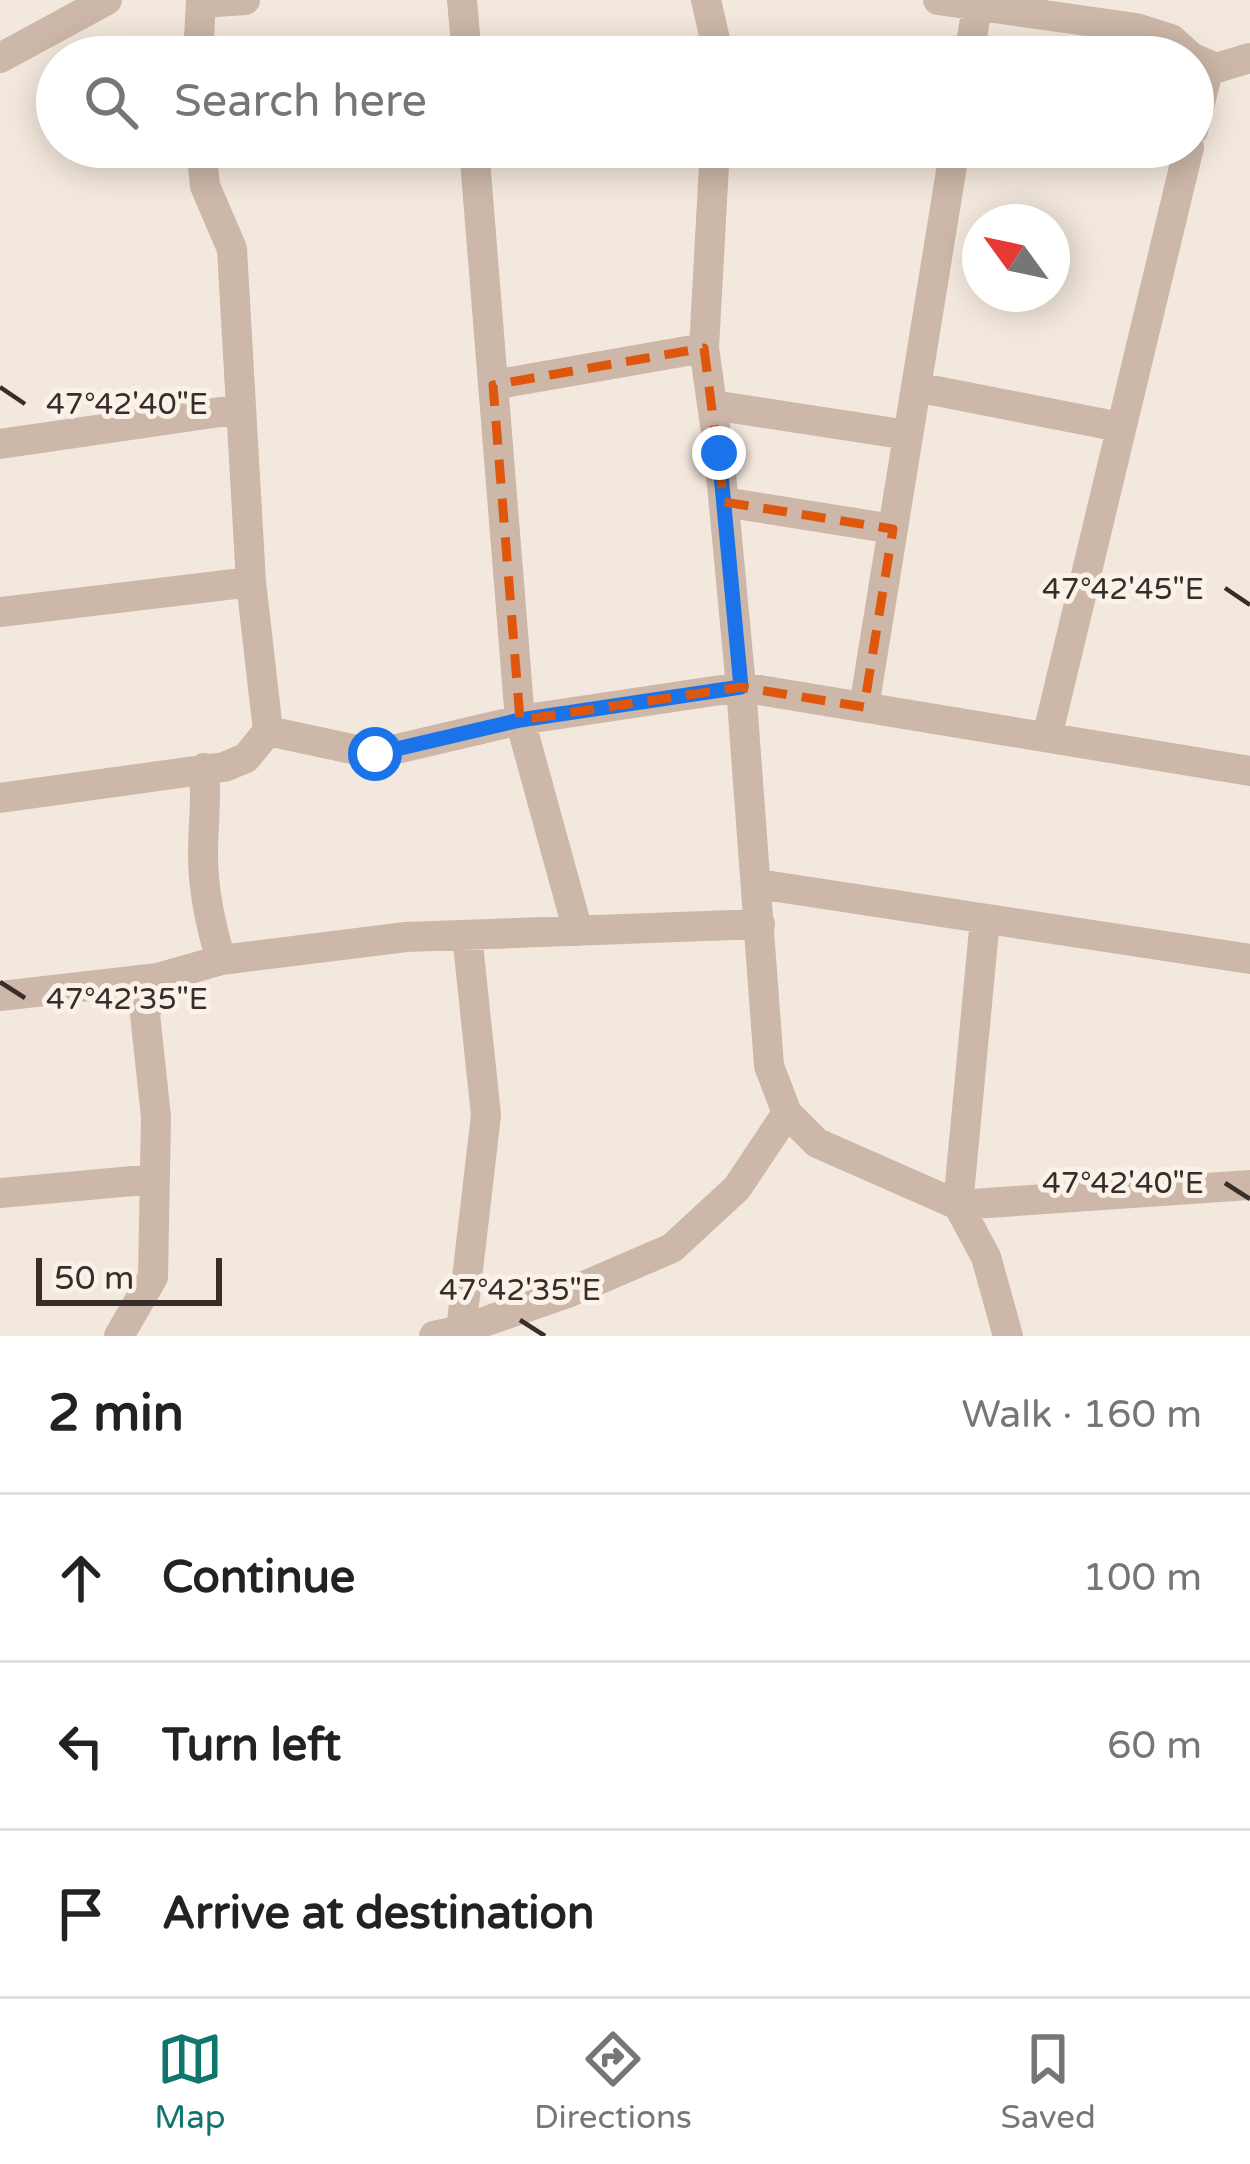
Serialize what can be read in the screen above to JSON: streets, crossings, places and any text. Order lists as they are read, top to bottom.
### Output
{
  "scale_bar": "50 m",
  "north": "top left",
  "page": {
    "search": "Search here",
    "scale": "50 m",
    "heading": ["2 min", "Walk · 160 m"],
    "list": [
      ["Continue", "100 m"],
      ["Turn left", "60 m"],
      "Arrive at destination"
    ],
    "nav": ["Map", "Directions", "Saved"]
  },
  "coordinates": ["47°42'40\"E", "47°42'45\"E", "47°42'35\"E"]
}
